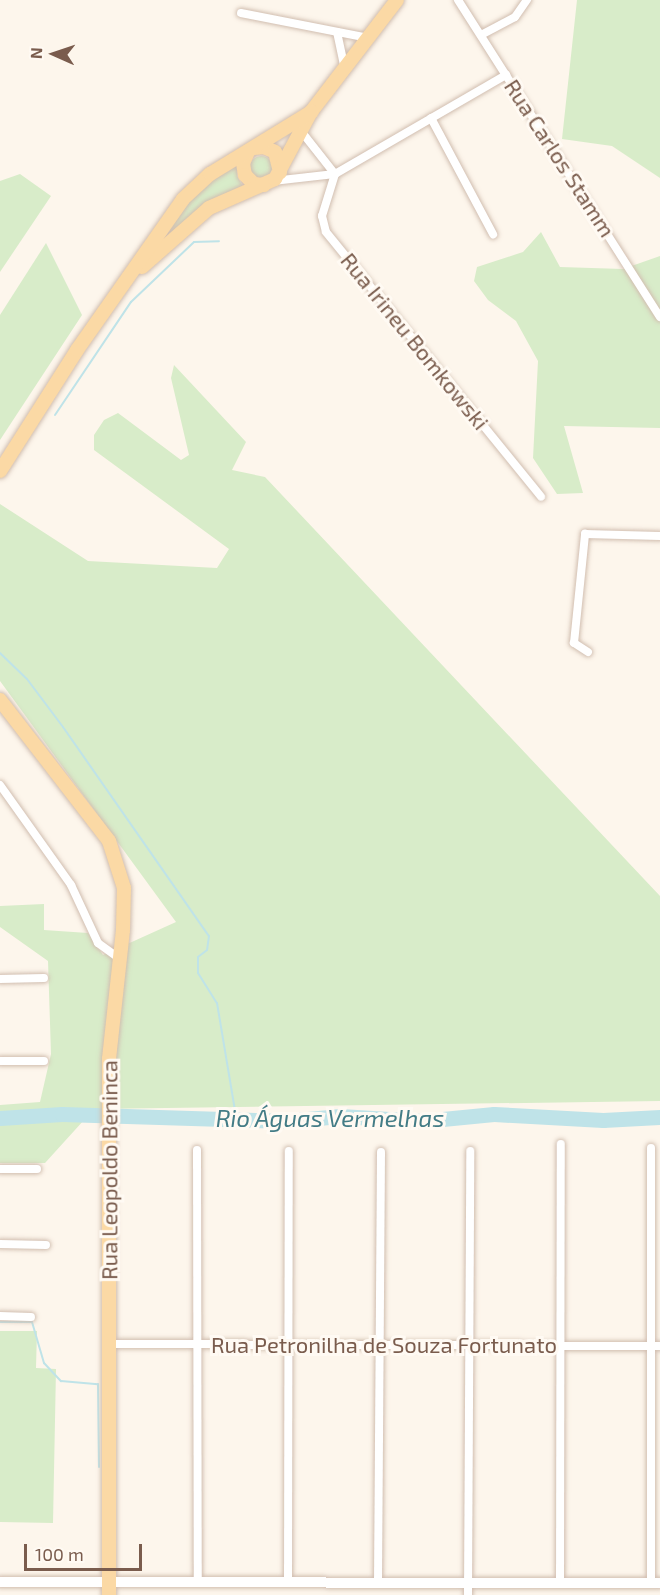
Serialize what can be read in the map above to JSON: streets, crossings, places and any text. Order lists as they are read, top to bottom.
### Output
{
  "streets": {
    "main road": ["Rua Leopoldo Beninca"],
    "street": ["Rua Carlos Stamm", "Rua Irineu Bomkowski", "Rua Petronilha de Souza Fortunato"]
  },
  "crossings": [
    ["Rua Leopoldo Beninca", "Rua Petronilha de Souza Fortunato"]
  ],
  "water": ["Rio Águas Vermelhas"],
  "scale_bar": "100 m",
  "north": "left"
}
